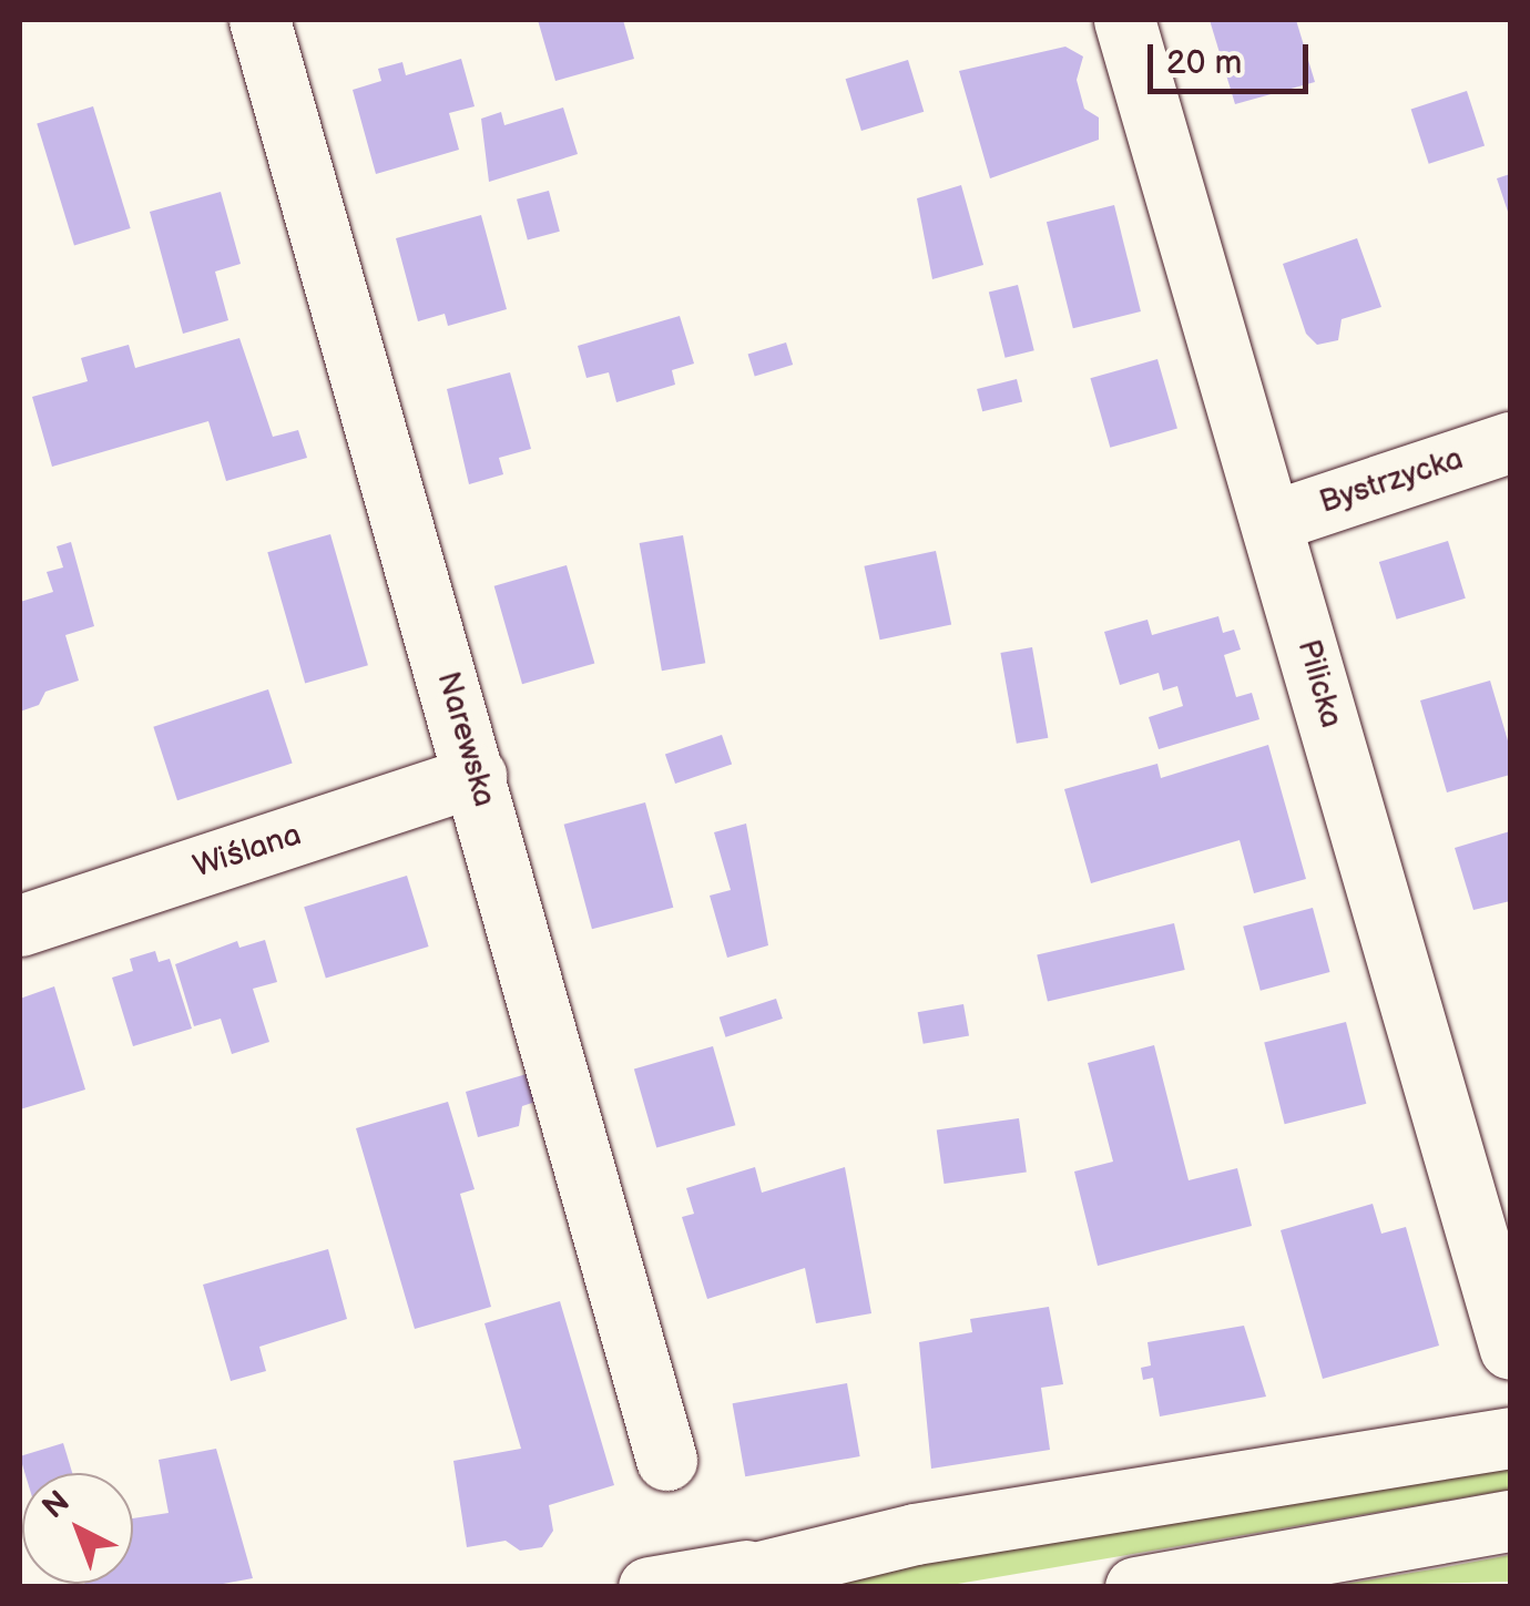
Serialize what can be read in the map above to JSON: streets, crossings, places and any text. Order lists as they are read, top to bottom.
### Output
{
  "streets": {
    "street": [
      "Bystrzycka",
      "Pilicka",
      "Narewska",
      "Wiślana"
    ]
  },
  "crossings": [
    ["Bystrzycka", "Pilicka"],
    ["Narewska", "Wiślana"]
  ],
  "scale_bar": "20 m",
  "north": "top left"
}
